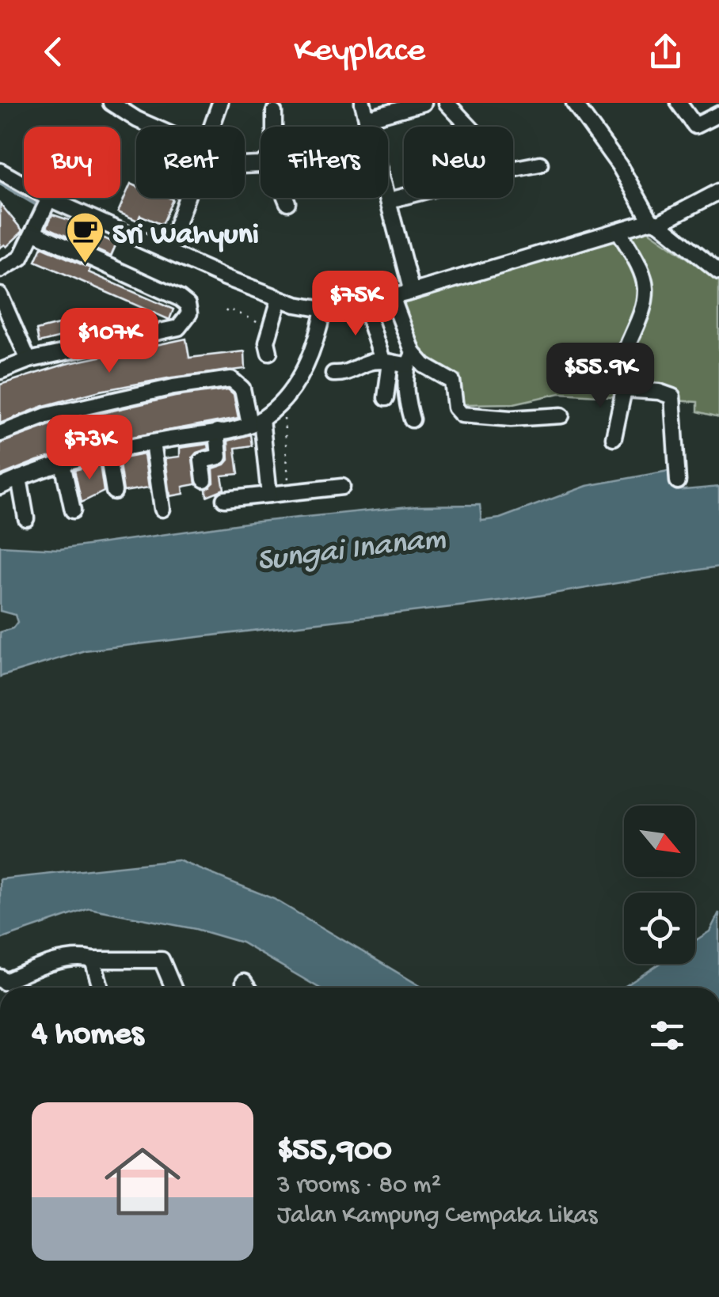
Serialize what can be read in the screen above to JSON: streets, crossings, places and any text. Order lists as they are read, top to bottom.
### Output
{
  "water": ["Sungai Inanam"],
  "places": {
    "cafe": ["Sri Wahyuni"]
  },
  "north": "bottom right",
  "page": {
    "header": "Keyplace",
    "chip": [
      "Buy",
      "Rent",
      "Filters",
      "New"
    ],
    "price": [
      "$75K",
      "$107K",
      "$55.9K",
      "$73K"
    ],
    "heading": "4 homes",
    "list": [
      {
        "name": "$55,900",
        "note": "3 rooms · 80 m² · Jalan Kampung Cempaka Likas"
      }
    ]
  }
}
